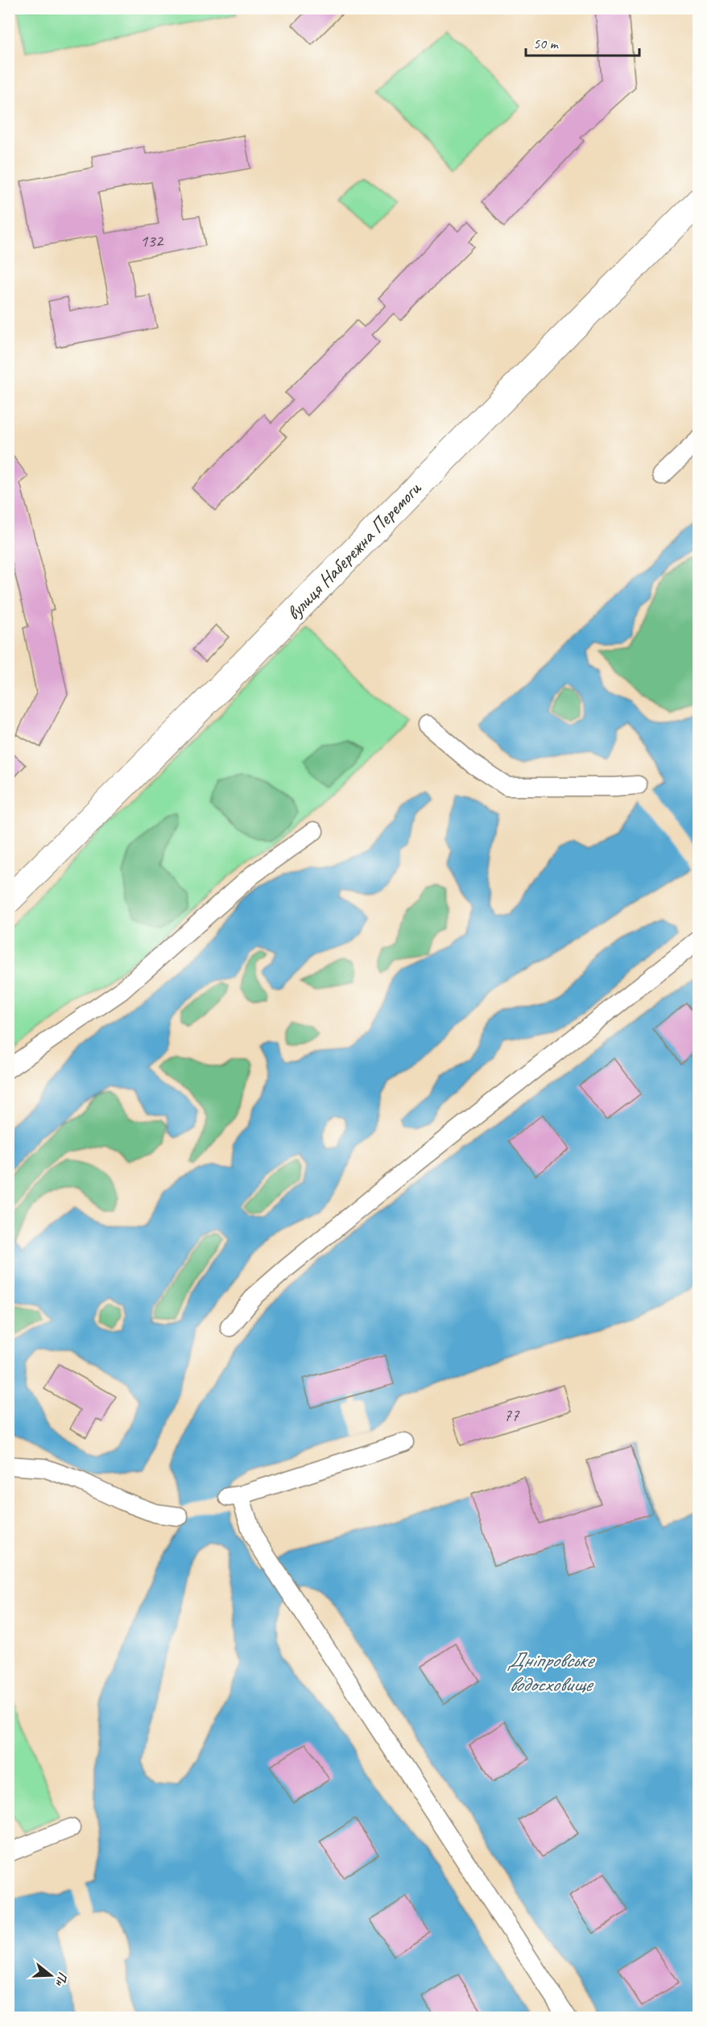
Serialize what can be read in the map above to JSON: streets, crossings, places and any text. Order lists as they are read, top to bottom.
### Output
{
  "streets": {
    "main road": ["вулиця Набережна Перемоги"]
  },
  "water": ["Дніпровське водосховище"],
  "house_numbers": ["132", "77"],
  "scale_bar": "50 m",
  "north": "right"
}
